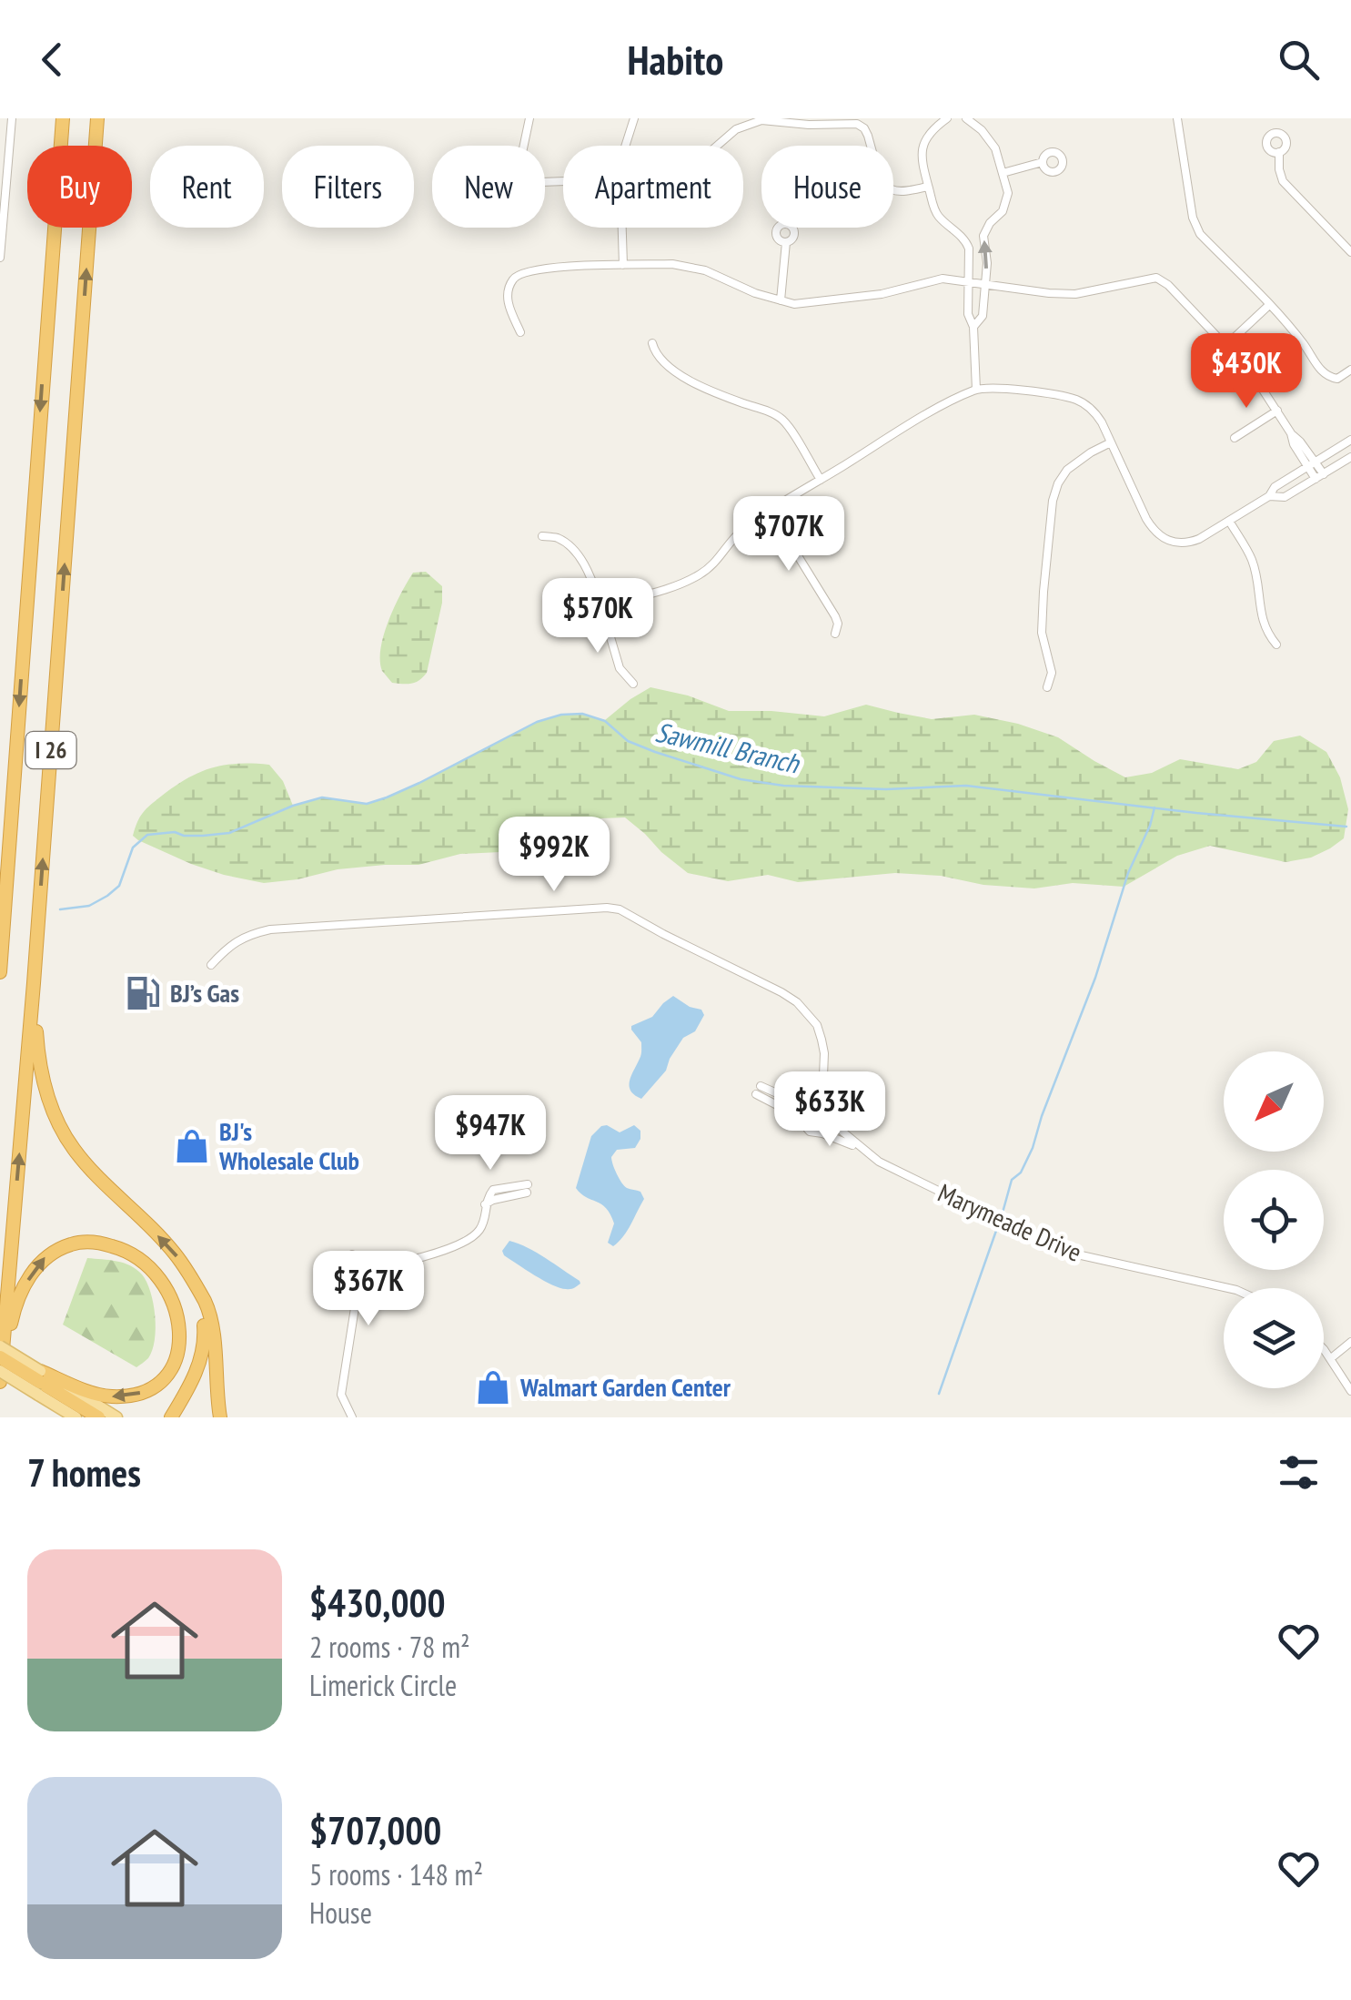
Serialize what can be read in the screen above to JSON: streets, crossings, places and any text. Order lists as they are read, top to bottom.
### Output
{
  "streets": {
    "highway": ["I 26"],
    "street": ["Marymeade Drive"]
  },
  "water": ["Sawmill Branch"],
  "places": {
    "fuel station": ["BJ’s Gas"],
    "shop": ["BJ's Wholesale Club", "Walmart Garden Center"]
  },
  "north": "bottom left",
  "page": {
    "header": "Habito",
    "chip": [
      "Buy",
      "Rent",
      "Filters",
      "New",
      "Apartment",
      "House"
    ],
    "price": [
      "$430K",
      "$707K",
      "$570K",
      "$992K",
      "$633K",
      "$947K",
      "$367K"
    ],
    "heading": "7 homes",
    "list": [
      {
        "name": "$430,000",
        "note": "2 rooms · 78 m² · Limerick Circle"
      },
      {
        "name": "$707,000",
        "note": "5 rooms · 148 m² · House"
      }
    ]
  }
}
